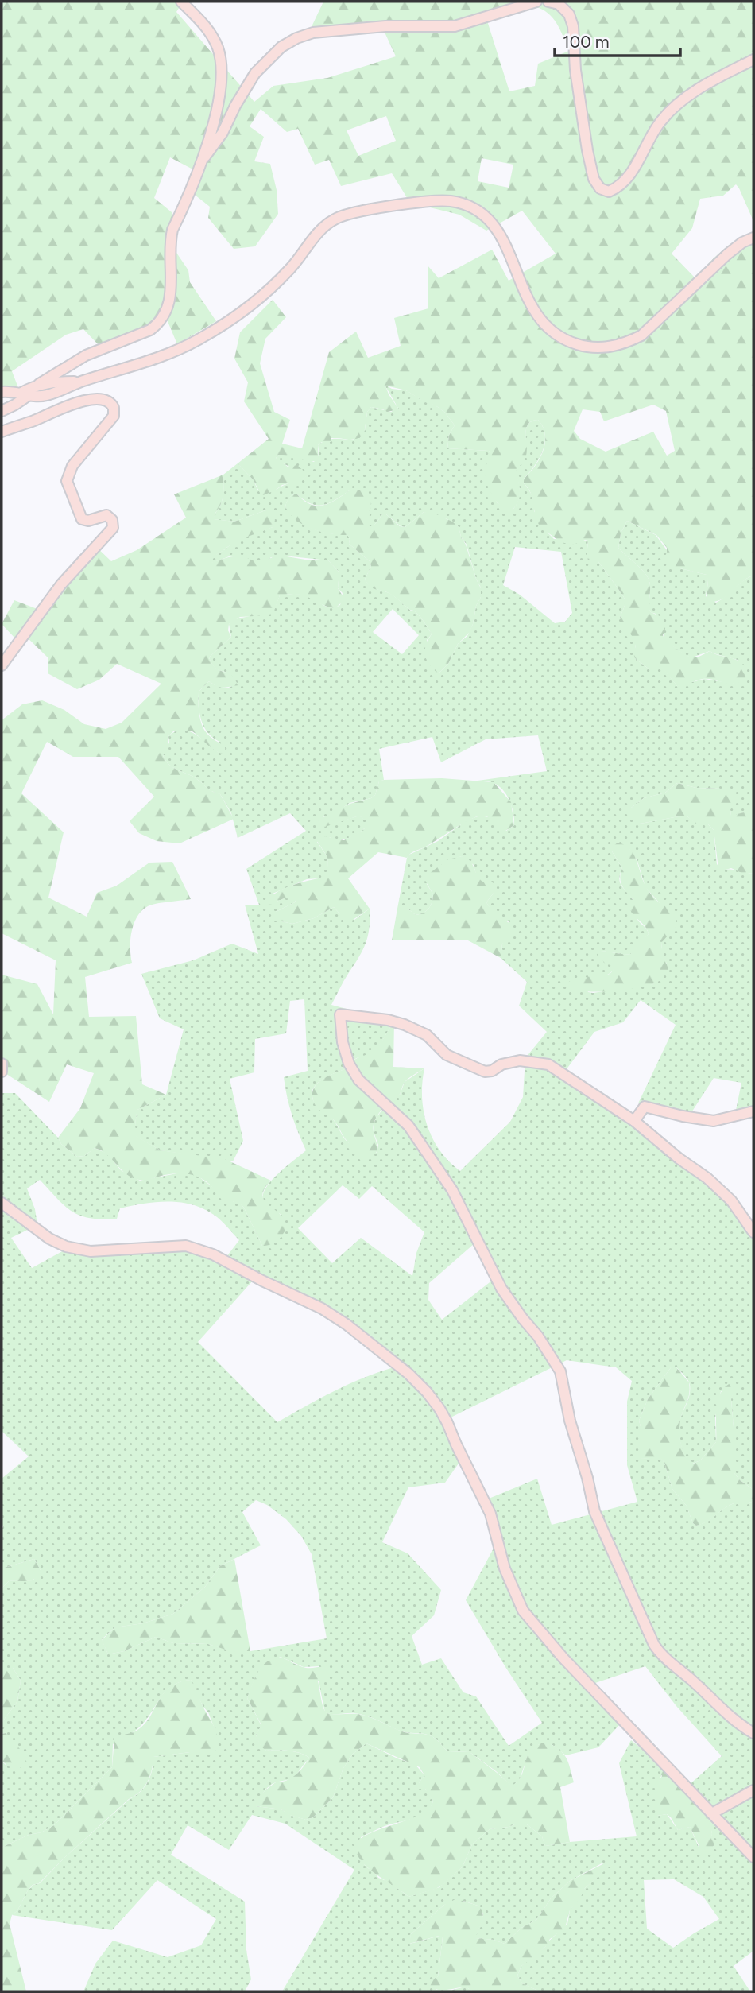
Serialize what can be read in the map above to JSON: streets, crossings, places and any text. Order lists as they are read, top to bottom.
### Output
{
  "scale_bar": "100 m"
}
